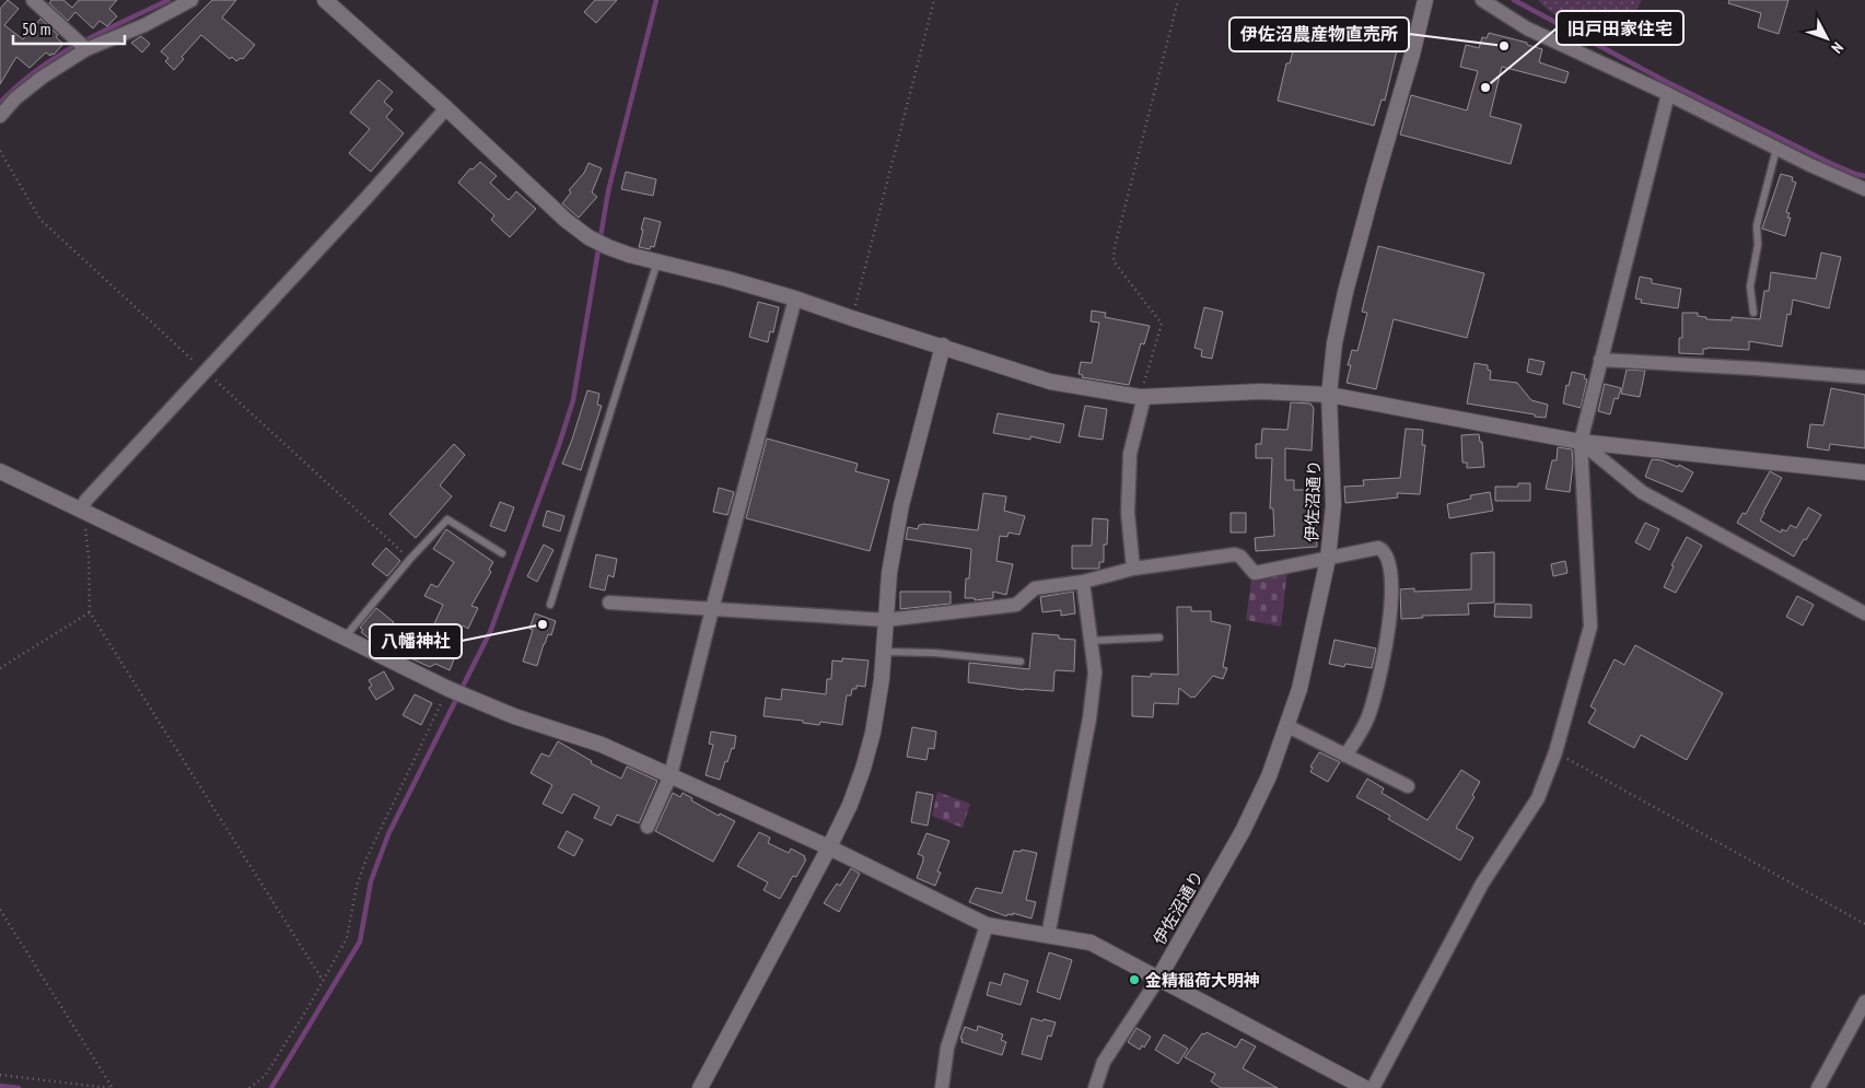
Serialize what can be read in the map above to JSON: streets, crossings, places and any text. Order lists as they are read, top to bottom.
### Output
{
  "streets": {
    "street": ["伊佐沼通り"]
  },
  "places": [
    "伊佐沼農産物直売所",
    "旧戸田家住宅",
    "八幡神社",
    "金精稲荷大明神"
  ],
  "scale_bar": "50 m",
  "north": "bottom right"
}
